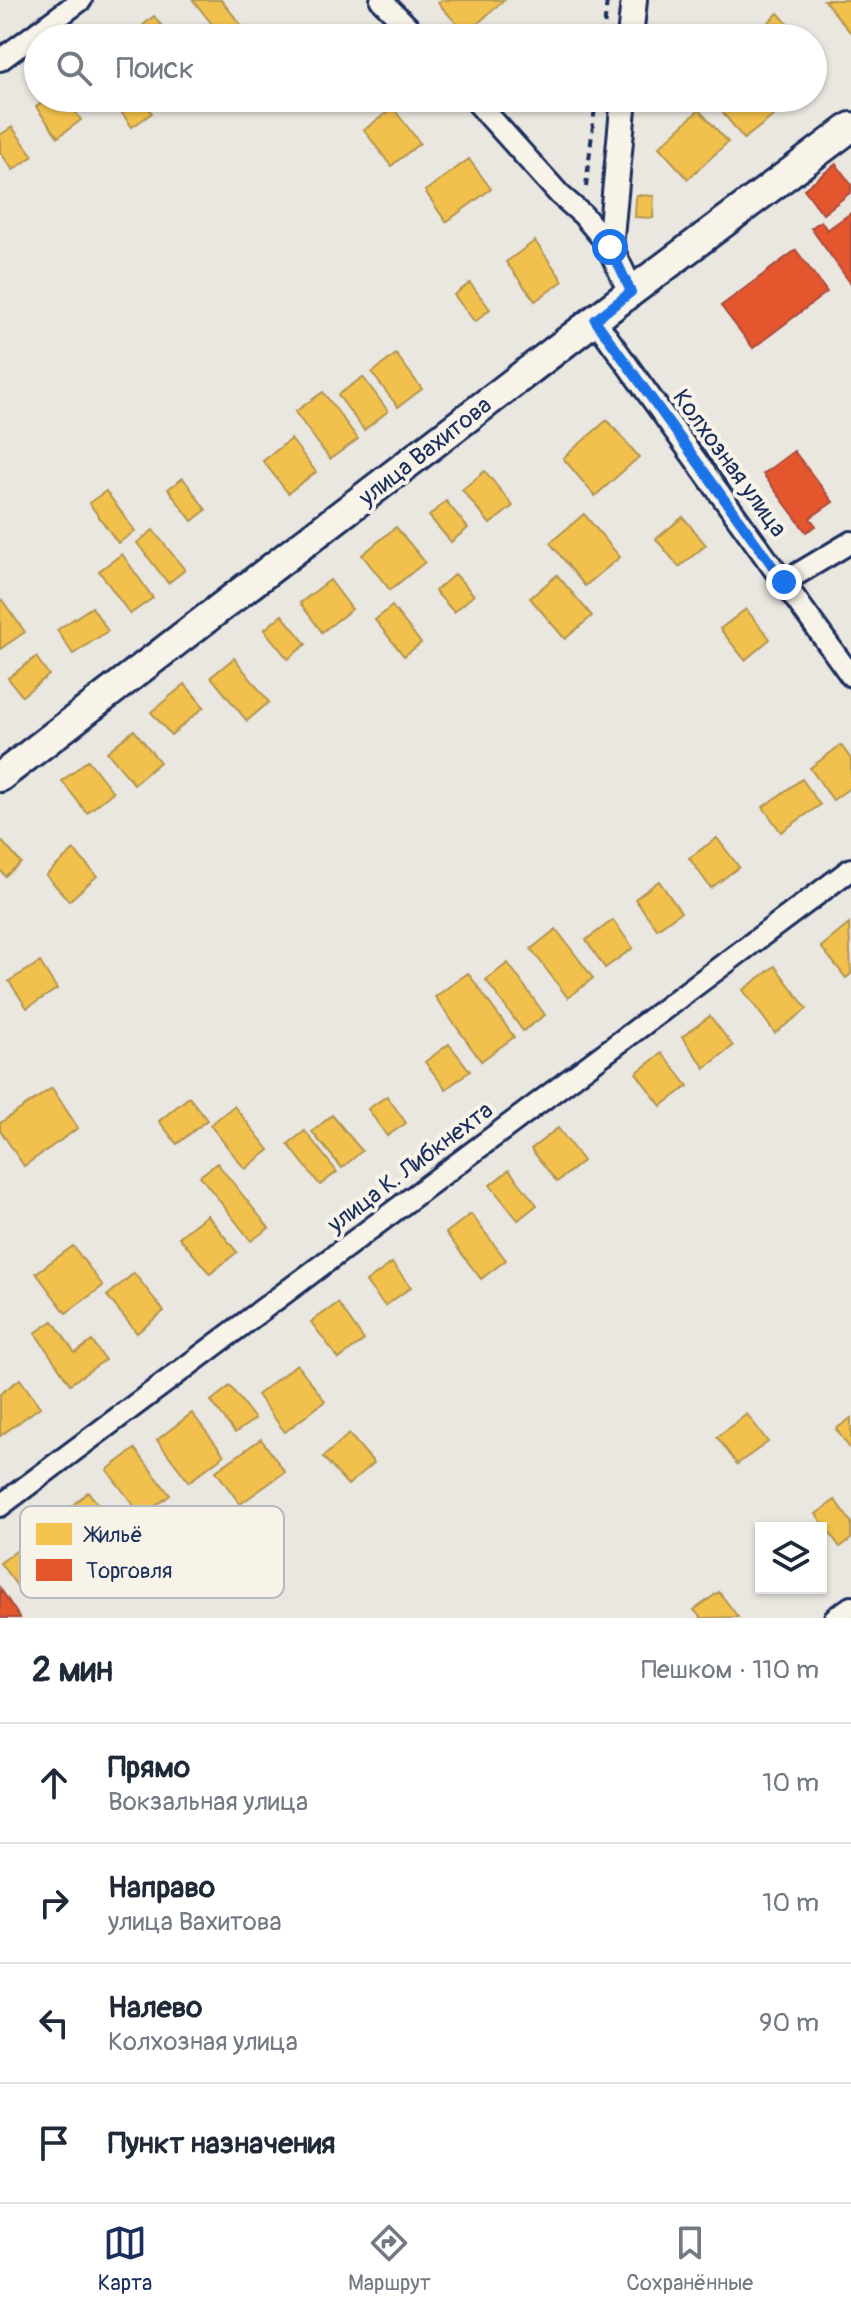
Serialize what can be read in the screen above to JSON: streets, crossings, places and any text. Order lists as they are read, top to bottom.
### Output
{
  "streets": {
    "main road": ["улица Вахитова"],
    "street": ["Колхозная улица", "улица К. Либкнехта"]
  },
  "crossings": [
    ["улица Вахитова", "Колхозная улица"]
  ],
  "legend": ["Жильё", "Торговля"],
  "page": {
    "search": "Поиск",
    "heading": ["2 мин", "Пешком · 110 m"],
    "list": [
      ["Прямо", "Вокзальная улица", "10 m"],
      ["Направо", "улица Вахитова", "10 m"],
      ["Налево", "Колхозная улица", "90 m"],
      "Пункт назначения"
    ],
    "nav": ["Карта", "Маршрут", "Сохранённые"]
  }
}
